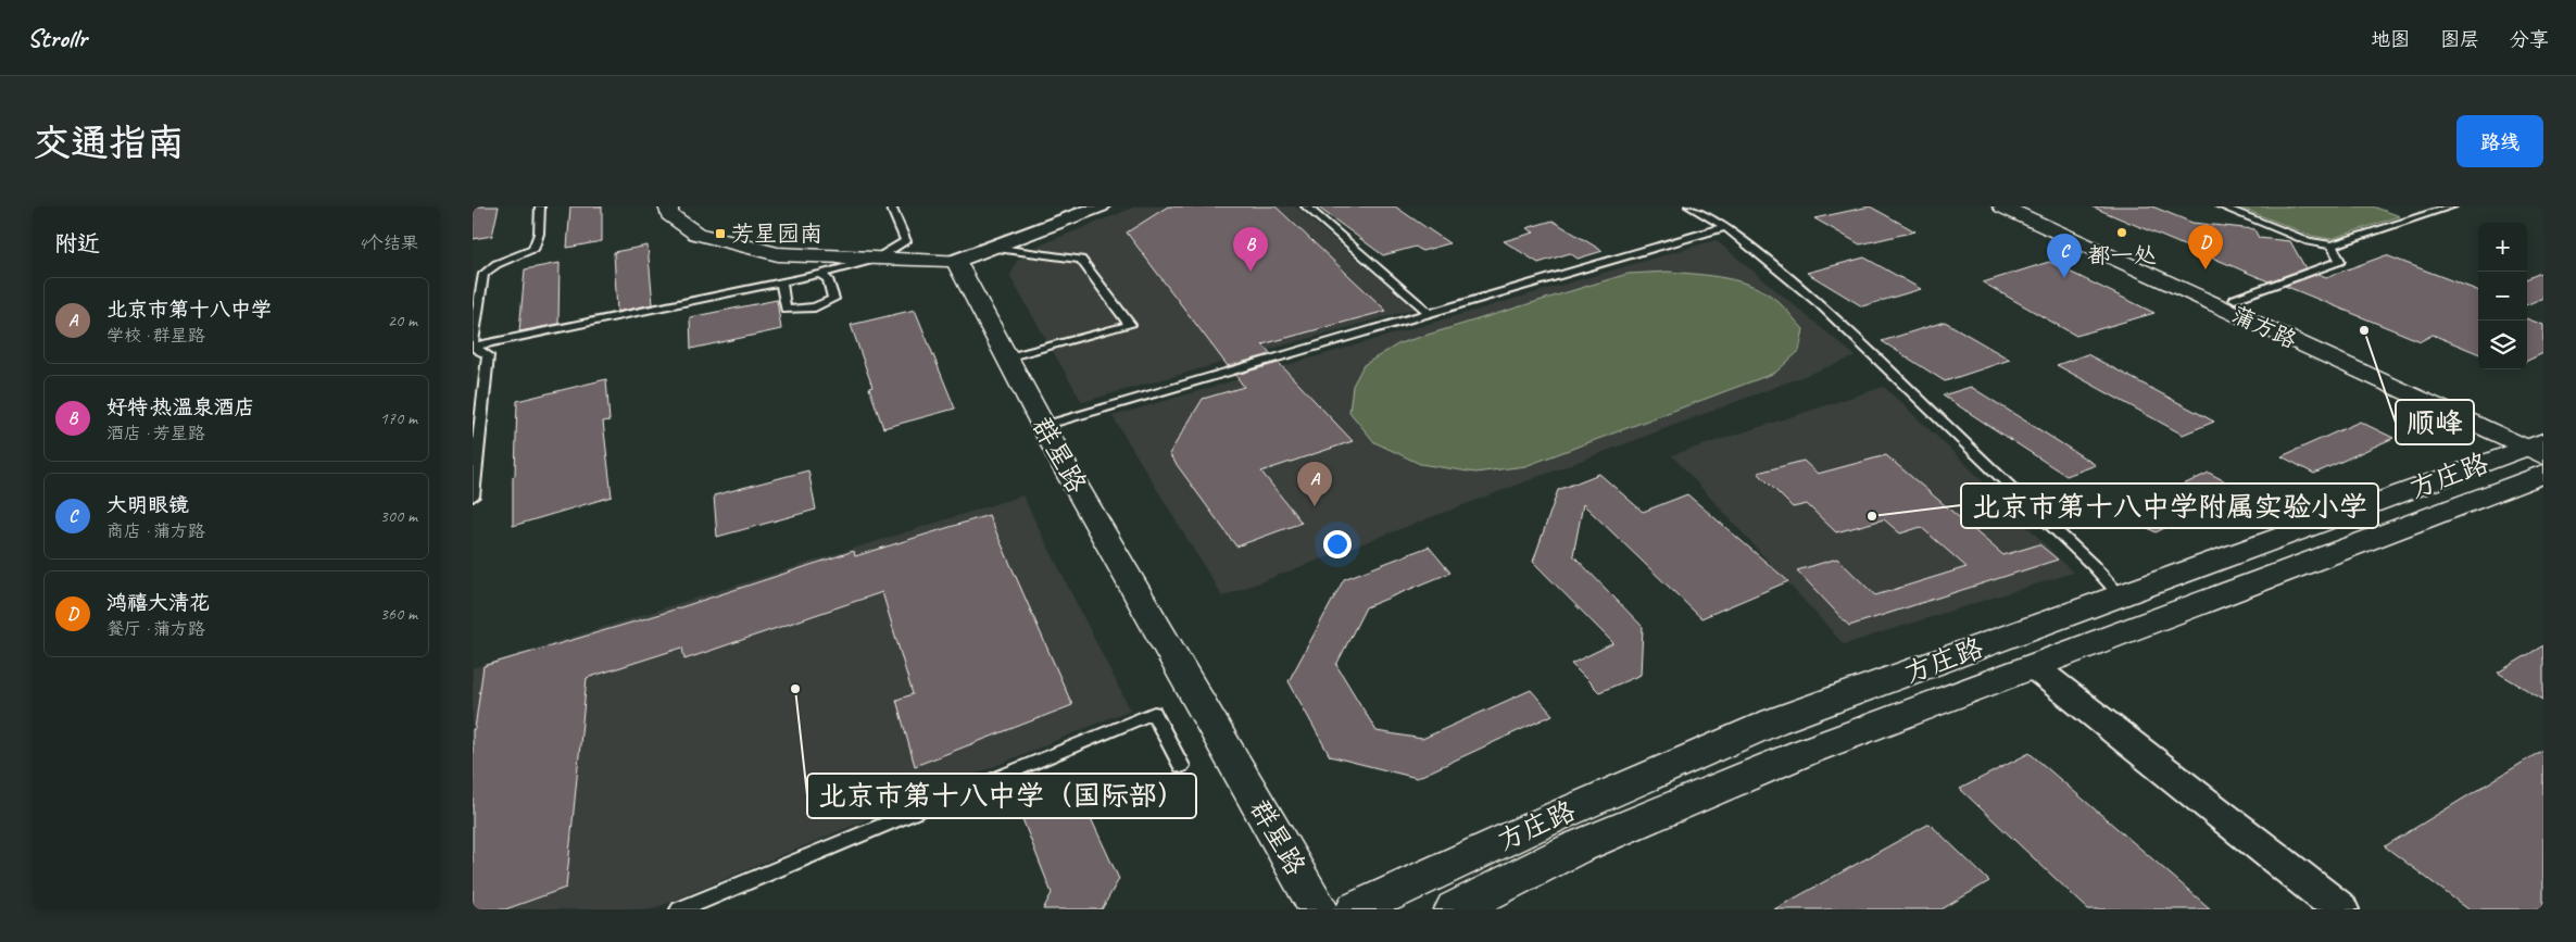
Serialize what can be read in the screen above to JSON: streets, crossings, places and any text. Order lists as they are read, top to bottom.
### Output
{
  "streets": {
    "street": ["蒲方路", "群星路", "方庄路"]
  },
  "crossings": [
    ["蒲方路", "方庄路"]
  ],
  "places": {
    "other": [
      "都一处",
      "顺峰",
      "北京市第十八中学附属实验小学",
      "北京市第十八中学（国际部）"
    ],
    "transit": ["芳星园南"]
  },
  "page": {
    "header": "Strollr",
    "nav": ["地图", "图层", "分享"],
    "buttons": "路线",
    "title": "交通指南",
    "heading": ["附近", "4个结果"],
    "map_buttons": ["+", "−"],
    "pins": [
      "D",
      "B",
      "C",
      "A"
    ],
    "list": [
      {
        "mark": "A",
        "name": "北京市第十八中学",
        "note": "学校 · 群星路",
        "value": "20 m"
      },
      {
        "mark": "B",
        "name": "好特·热温泉酒店",
        "note": "酒店 · 芳星路",
        "value": "170 m"
      },
      {
        "mark": "C",
        "name": "大明眼镜",
        "note": "商店 · 蒲方路",
        "value": "300 m"
      },
      {
        "mark": "D",
        "name": "鸿禧大清花",
        "note": "餐厅 · 蒲方路",
        "value": "360 m"
      }
    ]
  }
}
